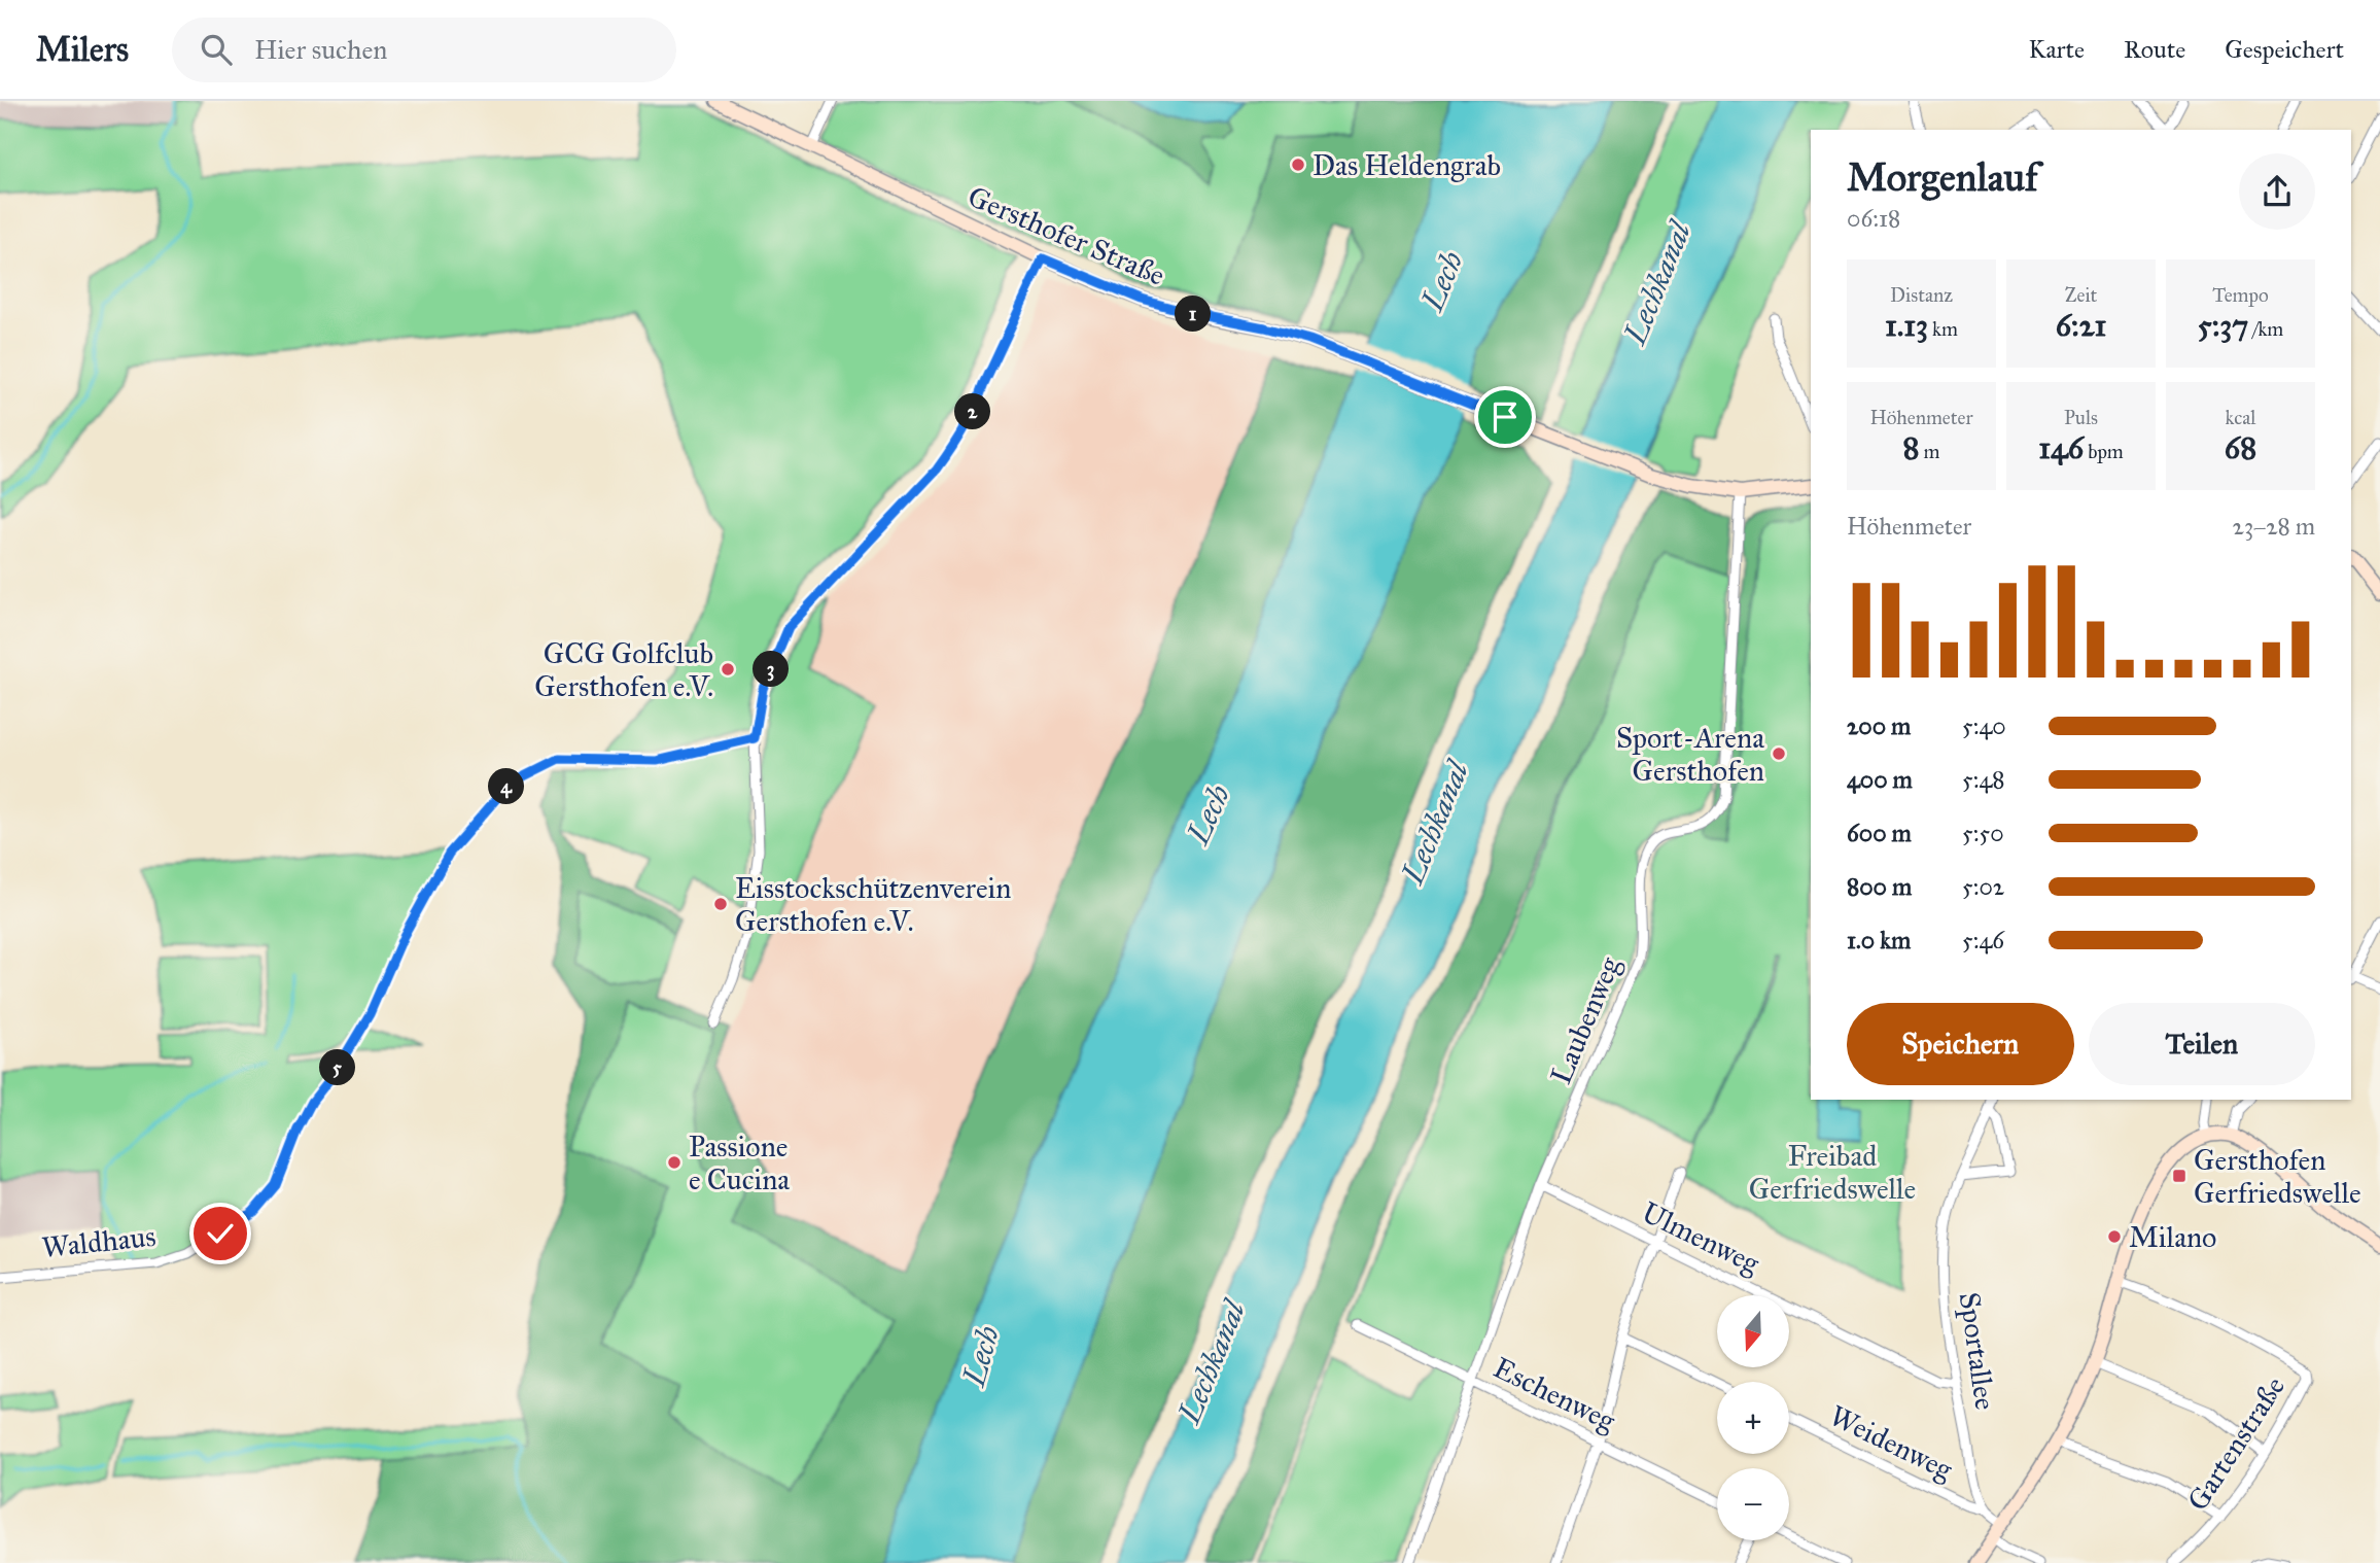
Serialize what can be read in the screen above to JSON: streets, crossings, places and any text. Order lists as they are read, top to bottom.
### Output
{
  "streets": {
    "main road": ["Gersthofer Straße"],
    "street": [
      "Laubenweg",
      "Ulmenweg",
      "Waldhaus",
      "Sportallee",
      "Eschenweg",
      "Weidenweg",
      "Gartenstraße"
    ]
  },
  "crossings": [
    ["Gersthofer Straße", "Laubenweg"],
    ["Laubenweg", "Ulmenweg"],
    ["Laubenweg", "Eschenweg"],
    ["Ulmenweg", "Sportallee"],
    ["Sportallee", "Weidenweg"]
  ],
  "water": ["Lech", "Lechkanal"],
  "parks": ["Freibad Gerfriedswelle"],
  "places": {
    "other": [
      "Das Heldengrab",
      "GCG Golfclub Gersthofen e.V.",
      "Sport-Arena Gersthofen",
      "Eisstockschützenverein Gersthofen e.V.",
      "Passione e Cucina",
      "Milano"
    ],
    "transit": ["Gersthofen Gerfriedswelle"]
  },
  "north": "bottom",
  "page": {
    "header": "Milers",
    "search": "Hier suchen",
    "nav": ["Karte", "Route", "Gespeichert"],
    "heading": ["Morgenlauf", "06:18"],
    "stats": [
      ["Distanz", "1.13 km"],
      ["Zeit", "6:21"],
      ["Tempo", "5:37 /km"],
      ["Höhenmeter", "8 m"],
      ["Puls", "146 bpm"],
      ["kcal", "68"]
    ],
    "pins": [
      "1",
      "2",
      "3",
      "4",
      "5"
    ],
    "chart": ["Höhenmeter", "23–28 m"],
    "list": [
      {
        "name": "200 m",
        "note": "5:40"
      },
      {
        "name": "400 m",
        "note": "5:48"
      },
      {
        "name": "600 m",
        "note": "5:50"
      },
      {
        "name": "800 m",
        "note": "5:02"
      },
      {
        "name": "1.0 km",
        "note": "5:46"
      }
    ],
    "buttons": ["Speichern", "Teilen"],
    "map_buttons": ["+", "−"]
  }
}
